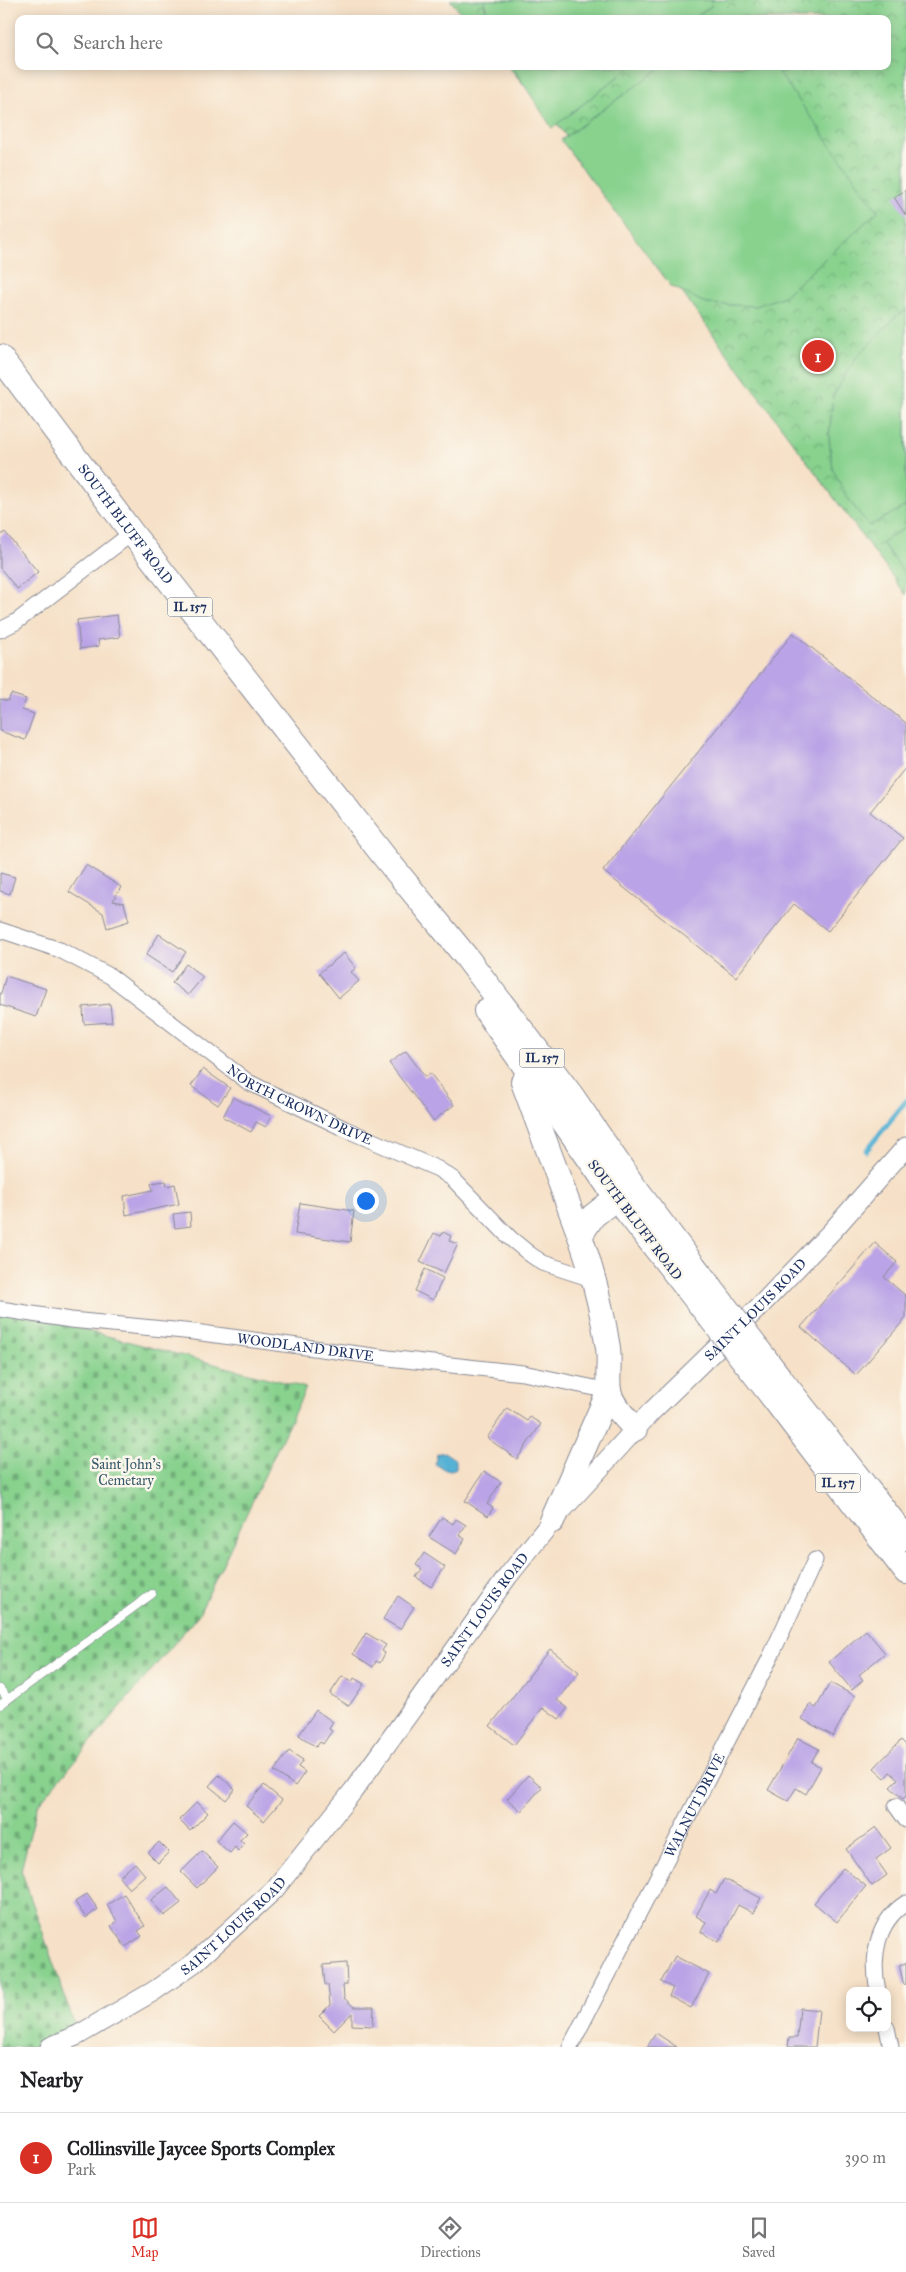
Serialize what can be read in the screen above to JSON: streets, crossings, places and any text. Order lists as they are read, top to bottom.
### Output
{
  "streets": {
    "main road": ["SOUTH BLUFF ROAD", "IL 157"],
    "street": [
      "NORTH CROWN DRIVE",
      "SAINT LOUIS ROAD",
      "WOODLAND DRIVE",
      "WALNUT DRIVE"
    ]
  },
  "parks": ["Saint John's Cemetary"],
  "page": {
    "search": "Search here",
    "pins": "1",
    "heading": "Nearby",
    "list": [
      {
        "mark": "1",
        "name": "Collinsville Jaycee Sports Complex",
        "note": "Park",
        "value": "390 m"
      }
    ],
    "nav": ["Map", "Directions", "Saved"]
  }
}
